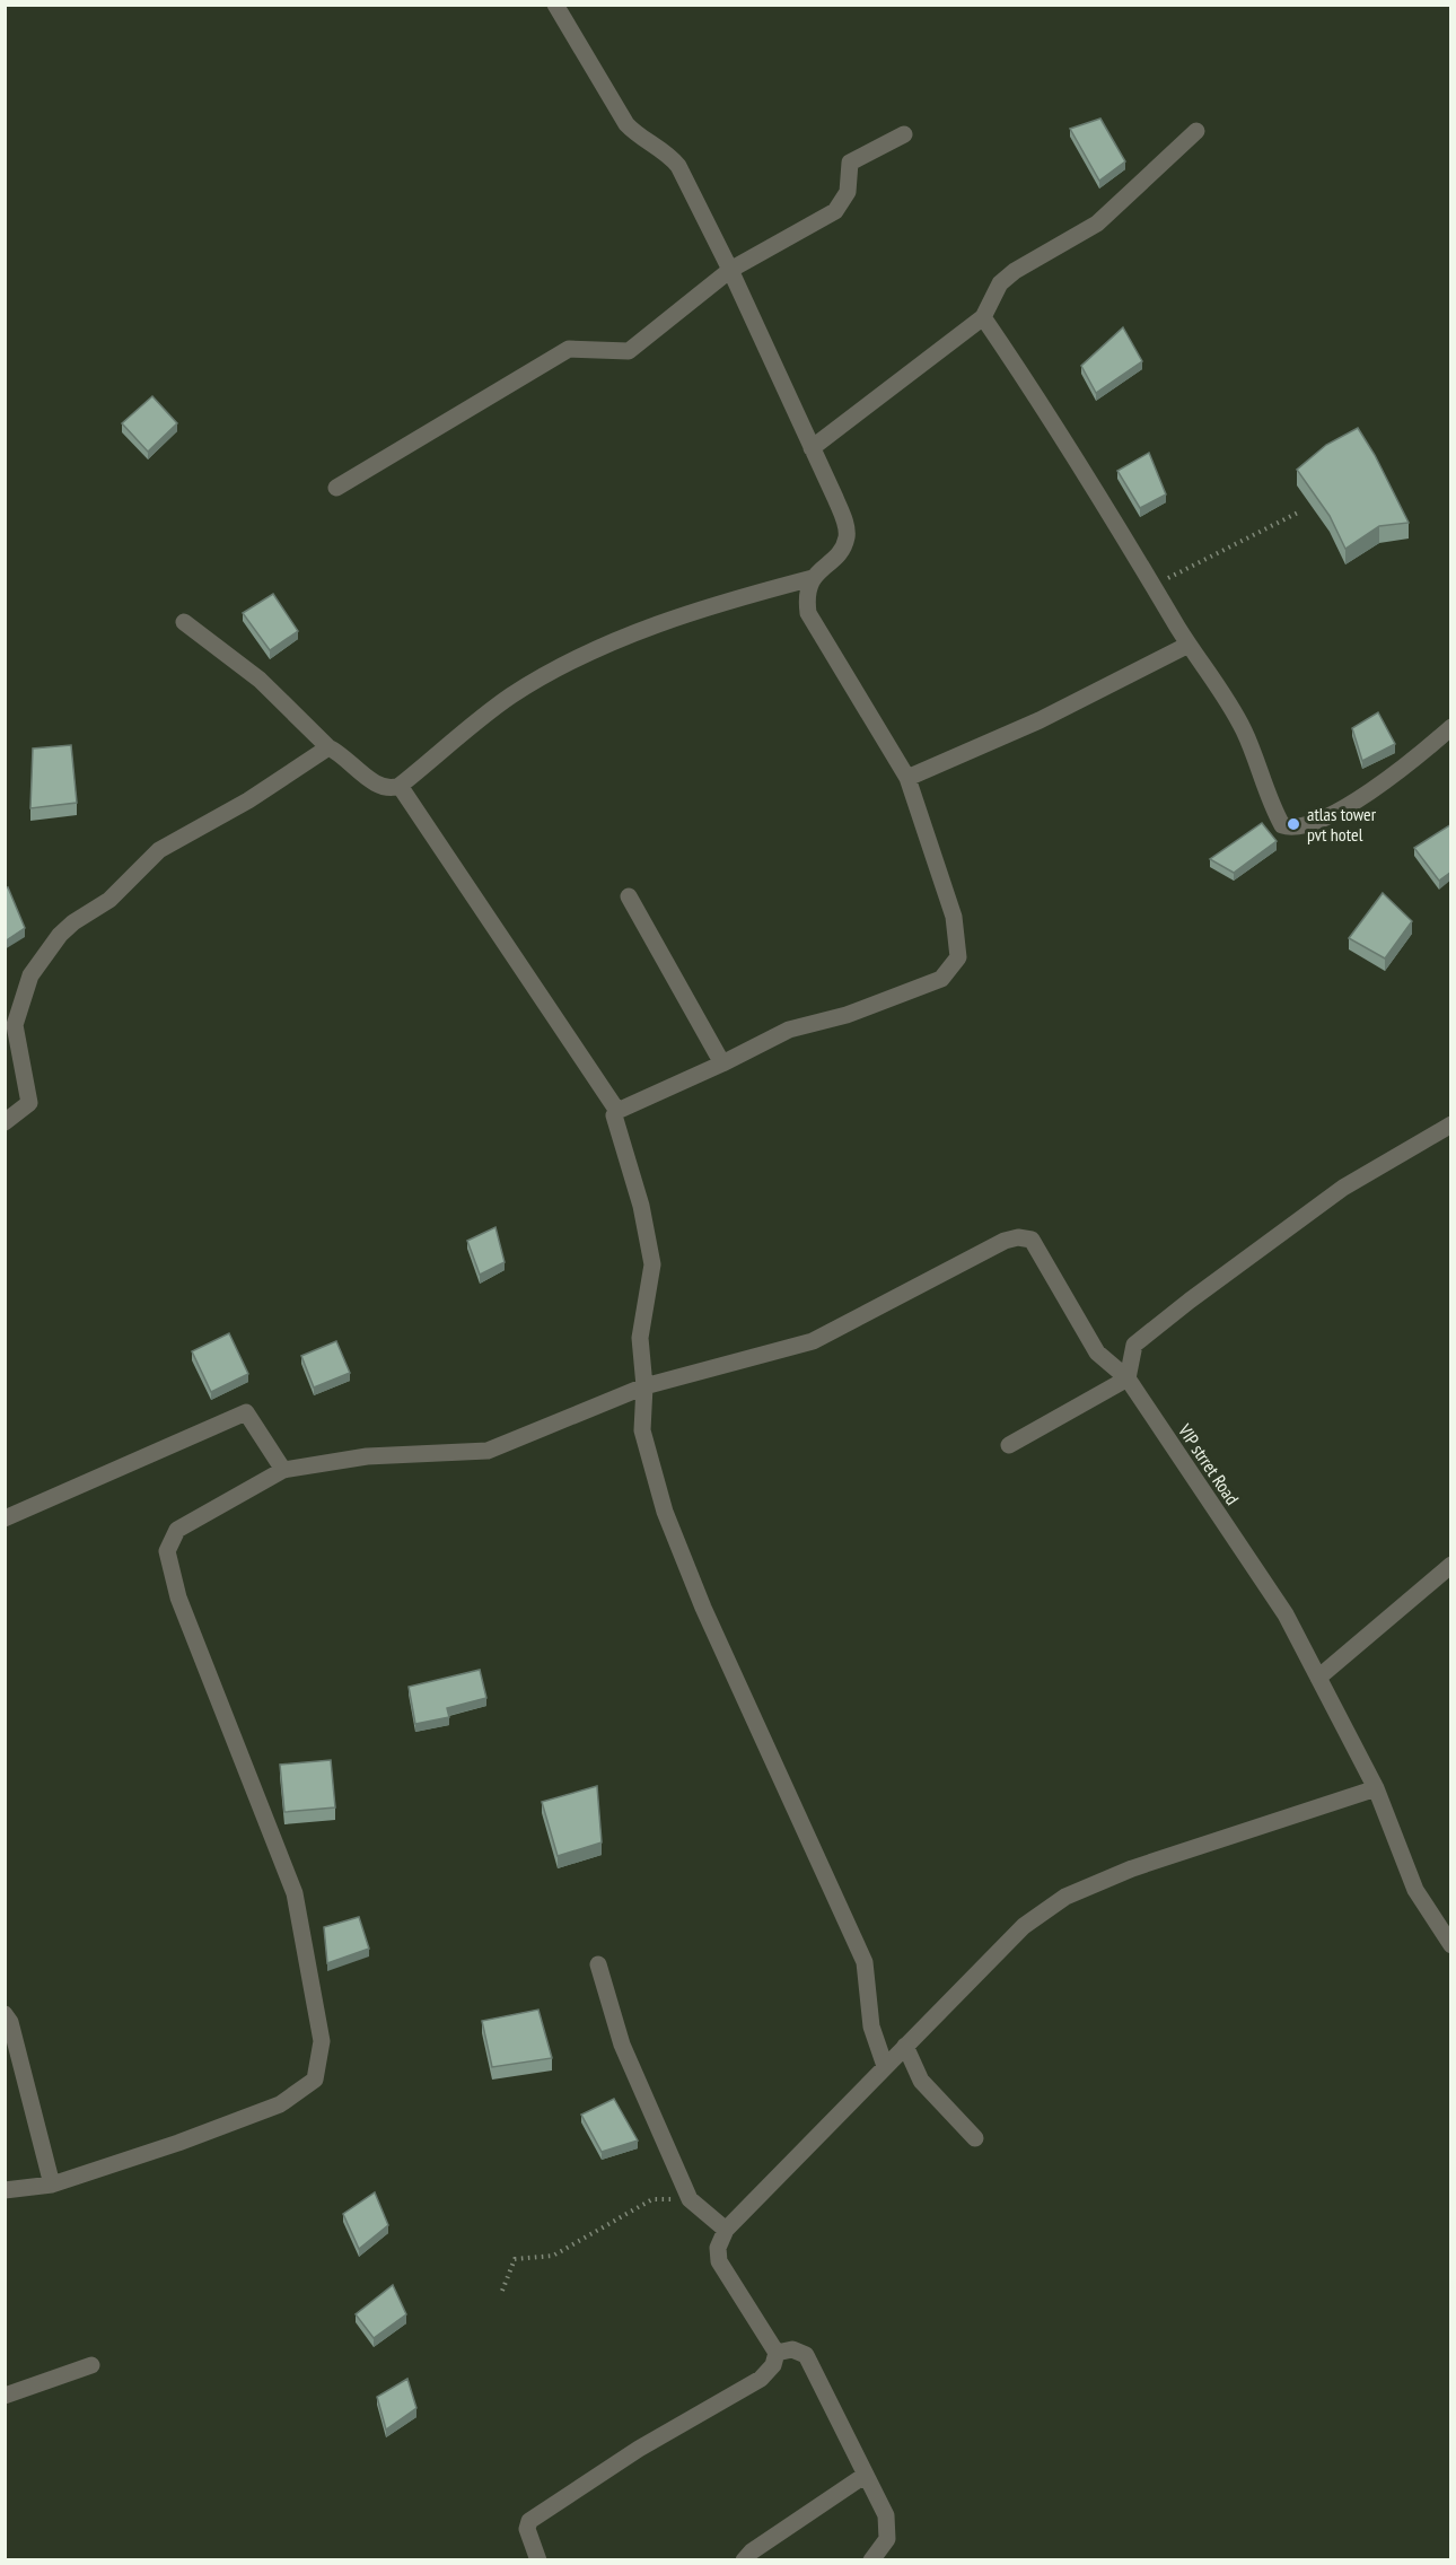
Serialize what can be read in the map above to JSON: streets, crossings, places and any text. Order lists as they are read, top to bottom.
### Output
{
  "streets": {
    "street": ["VIP strret Road"]
  },
  "places": ["atlas tower pvt hotel"]
}
